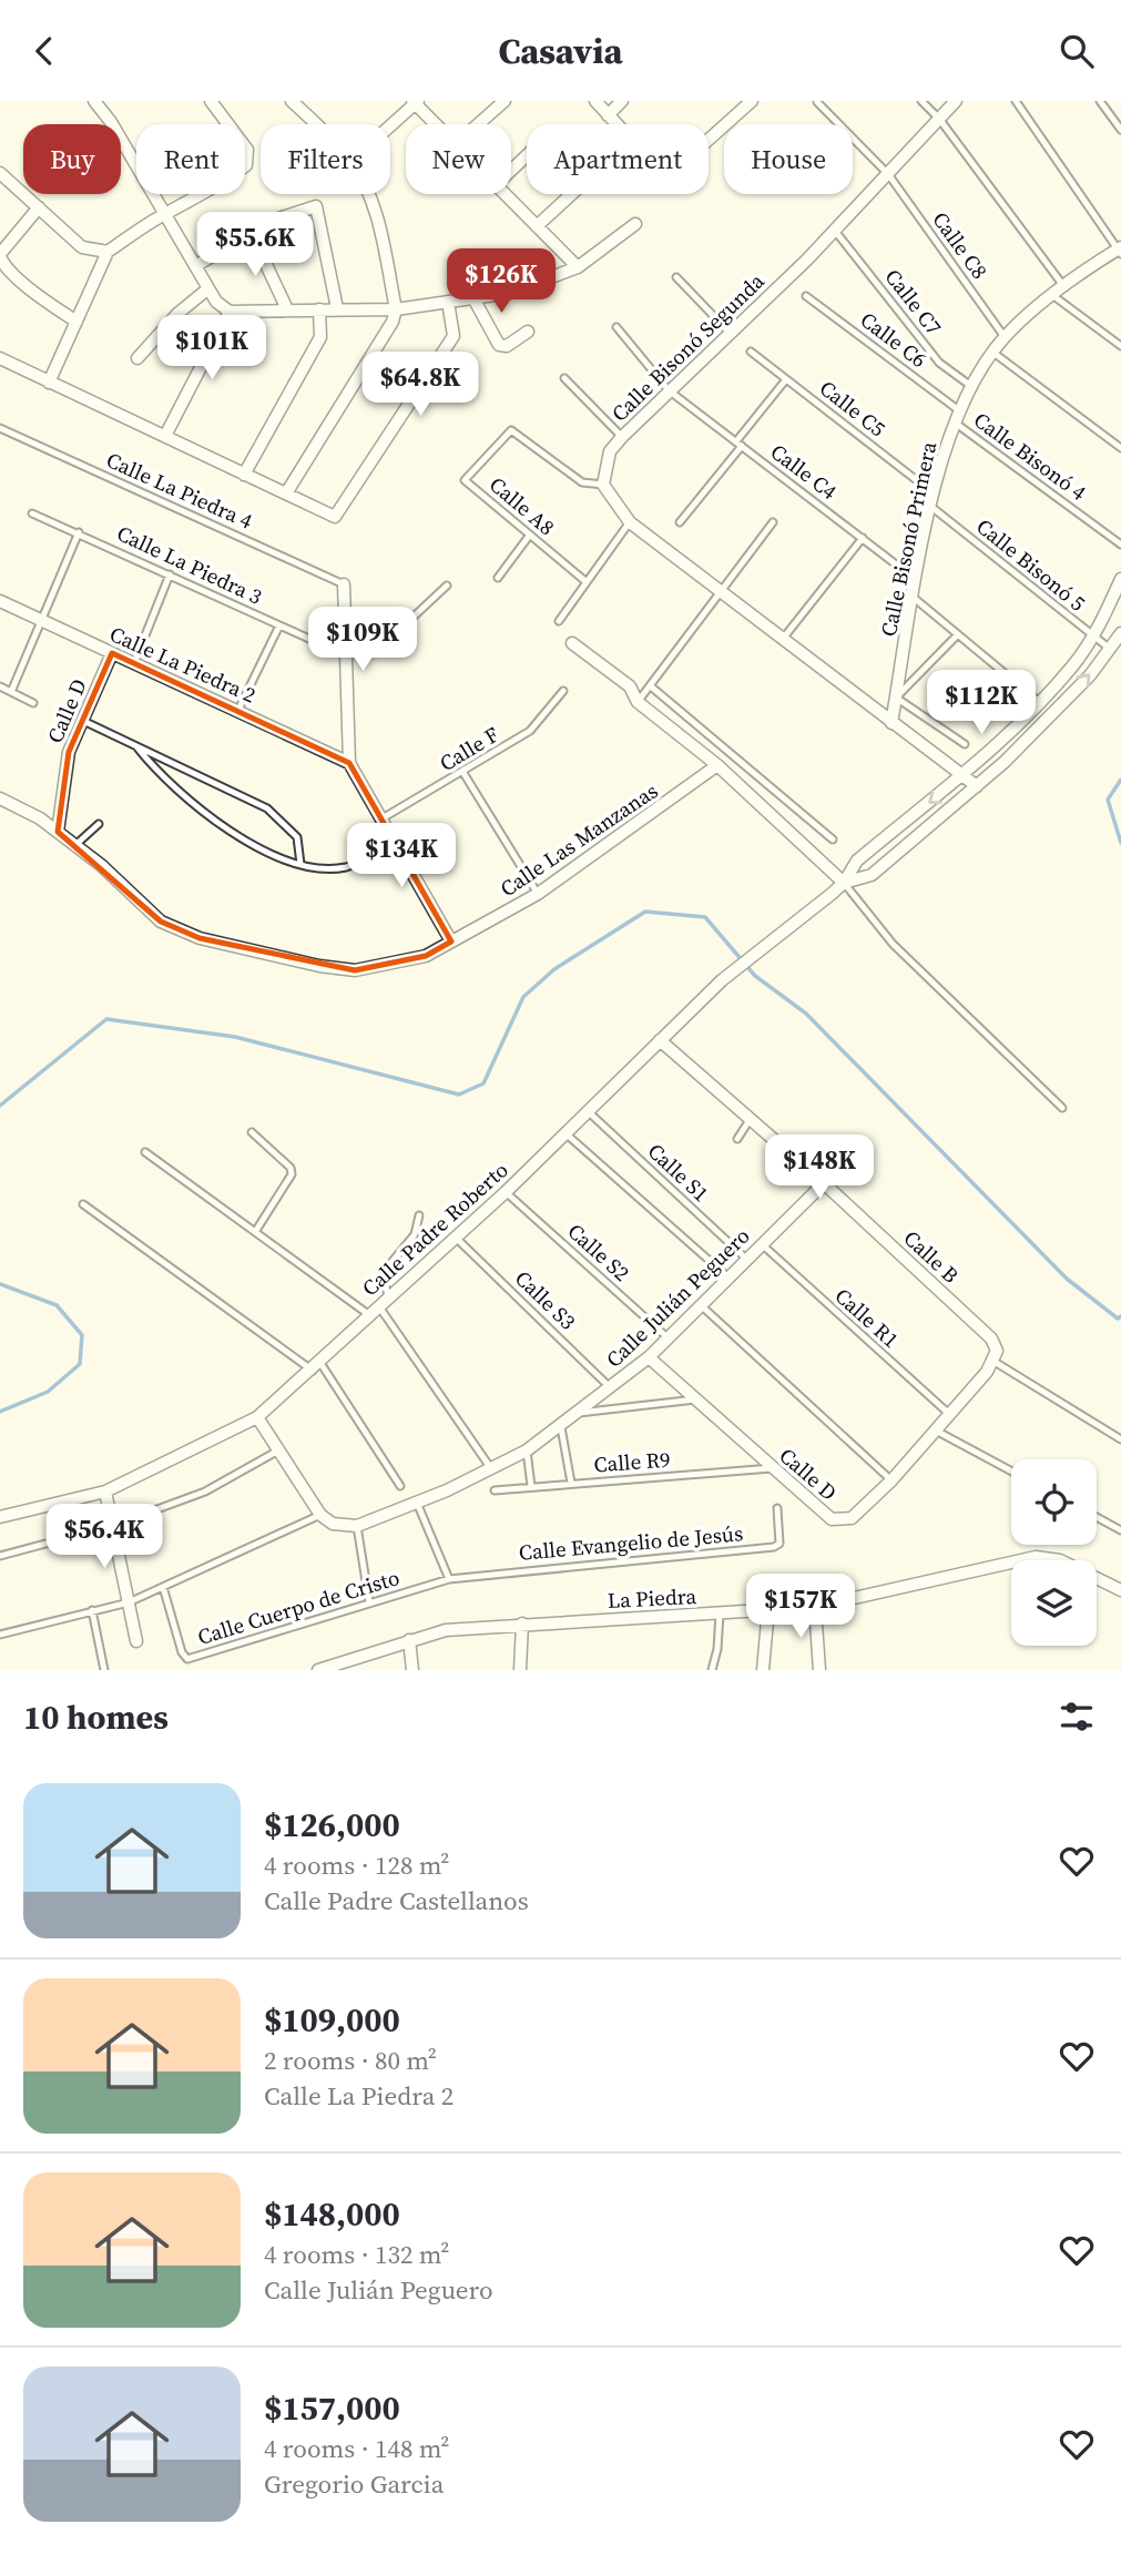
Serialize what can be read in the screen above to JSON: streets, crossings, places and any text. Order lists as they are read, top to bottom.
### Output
{
  "streets": {
    "street": [
      "Calle Bisonó Segunda",
      "Calle Bisonó Primera",
      "Calle La Piedra 2",
      "Calle D",
      "Calle Las Manzanas",
      "Calle Padre Roberto",
      "Calle B",
      "Calle Julián Peguero",
      "La Piedra"
    ],
    "lane": [
      "Calle C8",
      "Calle C7",
      "Calle C6",
      "Calle C5",
      "Calle Bisonó 4",
      "Calle C4",
      "Calle La Piedra 4",
      "Calle A8",
      "Calle La Piedra 3",
      "Calle Bisonó 5",
      "Calle F",
      "Calle S1",
      "Calle S2",
      "Calle S3",
      "Calle R1",
      "Calle R9",
      "Calle Evangelio de Jesús",
      "Calle Cuerpo de Cristo"
    ]
  },
  "crossings": [
    ["Calle C8", "Calle Bisonó Segunda"],
    ["Calle C8", "Calle Bisonó Primera"],
    ["Calle C7", "Calle Bisonó Segunda"],
    ["Calle C7", "Calle Bisonó Primera"],
    ["Calle C6", "Calle Bisonó 4"],
    ["Calle C6", "Calle Bisonó Primera"],
    ["Calle Bisonó Segunda", "Calle C4"],
    ["Calle Bisonó Segunda", "Calle A8"],
    ["Calle C5", "Calle Bisonó Primera"],
    ["Calle Bisonó 4", "Calle Bisonó Primera"],
    ["Calle C4", "Calle Bisonó Primera"],
    ["Calle Bisonó Primera", "Calle Bisonó 5"],
    ["Calle La Piedra 2", "Calle D"],
    ["Calle D", "Calle Las Manzanas"],
    ["Calle D", "Calle B"],
    ["Calle D", "Calle Julián Peguero"],
    ["Calle D", "Calle R1"],
    ["Calle D", "Calle R9"],
    ["Calle S1", "Calle Padre Roberto"],
    ["Calle S1", "Calle Julián Peguero"],
    ["Calle Padre Roberto", "Calle S2"],
    ["Calle Padre Roberto", "Calle B"],
    ["Calle Padre Roberto", "Calle S3"],
    ["Calle S2", "Calle Julián Peguero"],
    ["Calle B", "Calle Julián Peguero"],
    ["Calle Julián Peguero", "Calle S3"],
    ["Calle Julián Peguero", "Calle R1"],
    ["Calle Evangelio de Jesús", "Calle Cuerpo de Cristo"]
  ],
  "page": {
    "header": "Casavia",
    "chip": [
      "Buy",
      "Rent",
      "Filters",
      "New",
      "Apartment",
      "House"
    ],
    "price": [
      "$55.6K",
      "$126K",
      "$101K",
      "$64.8K",
      "$109K",
      "$112K",
      "$134K",
      "$148K",
      "$56.4K",
      "$157K"
    ],
    "heading": "10 homes",
    "list": [
      {
        "name": "$126,000",
        "note": "4 rooms · 128 m² · Calle Padre Castellanos"
      },
      {
        "name": "$109,000",
        "note": "2 rooms · 80 m² · Calle La Piedra 2"
      },
      {
        "name": "$148,000",
        "note": "4 rooms · 132 m² · Calle Julián Peguero"
      },
      {
        "name": "$157,000",
        "note": "4 rooms · 148 m² · Gregorio Garcia"
      }
    ]
  }
}
